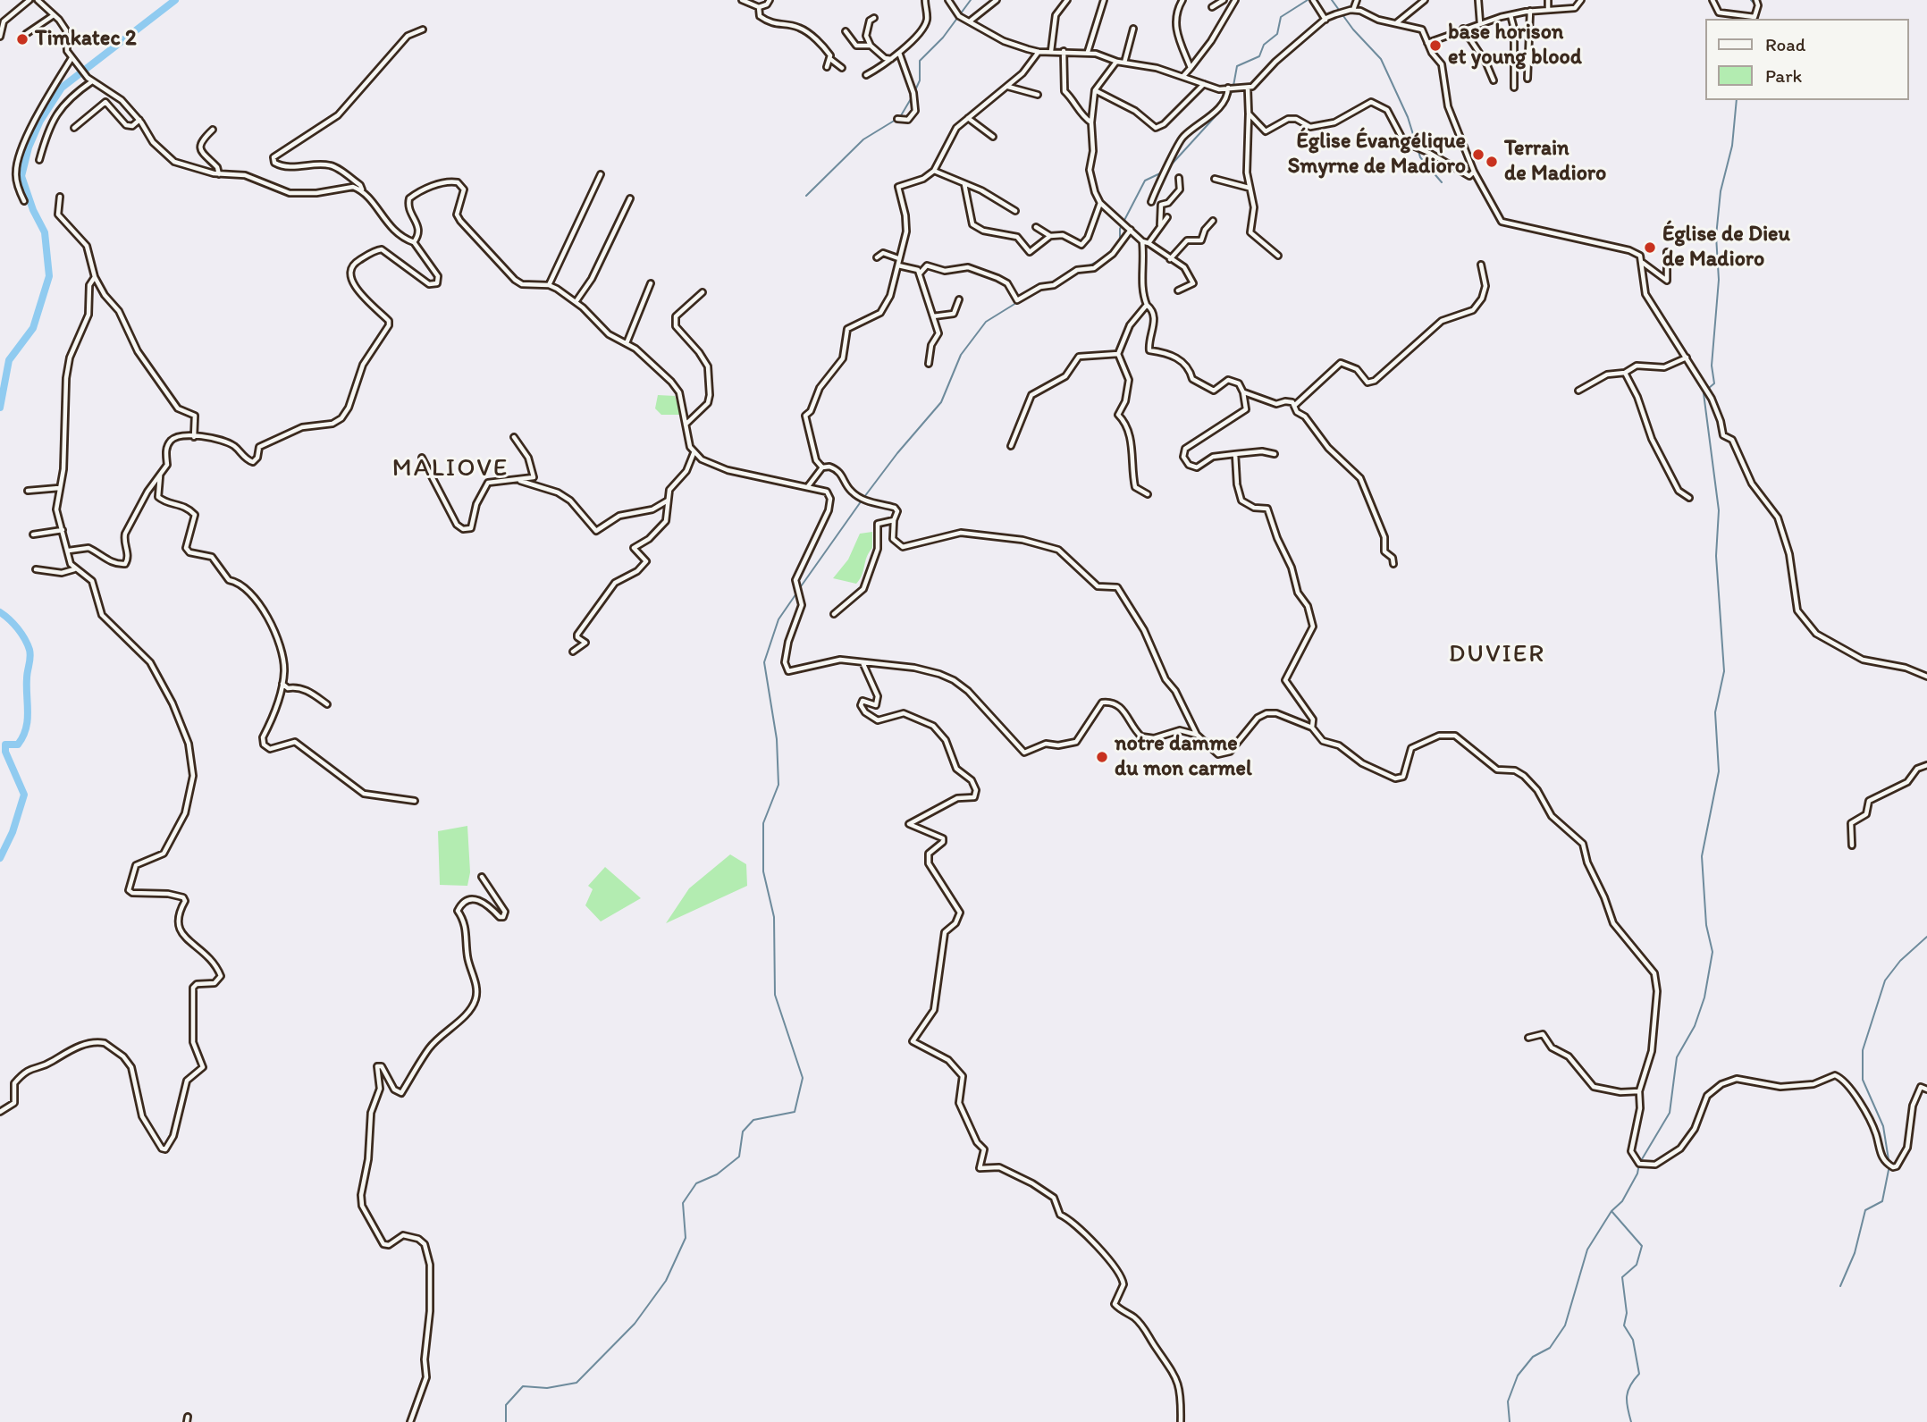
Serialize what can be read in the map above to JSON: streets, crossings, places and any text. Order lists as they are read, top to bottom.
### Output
{
  "districts": ["MALIOVE", "DUVIER"],
  "places": [
    "Timkatec 2",
    "base horison et young blood",
    "Église Évangélique Smyrne de Madioro",
    "Terrain de Madioro",
    "Église de Dieu de Madioro",
    "notre damme du mon carmel"
  ],
  "legend": ["Road", "Park"]
}
